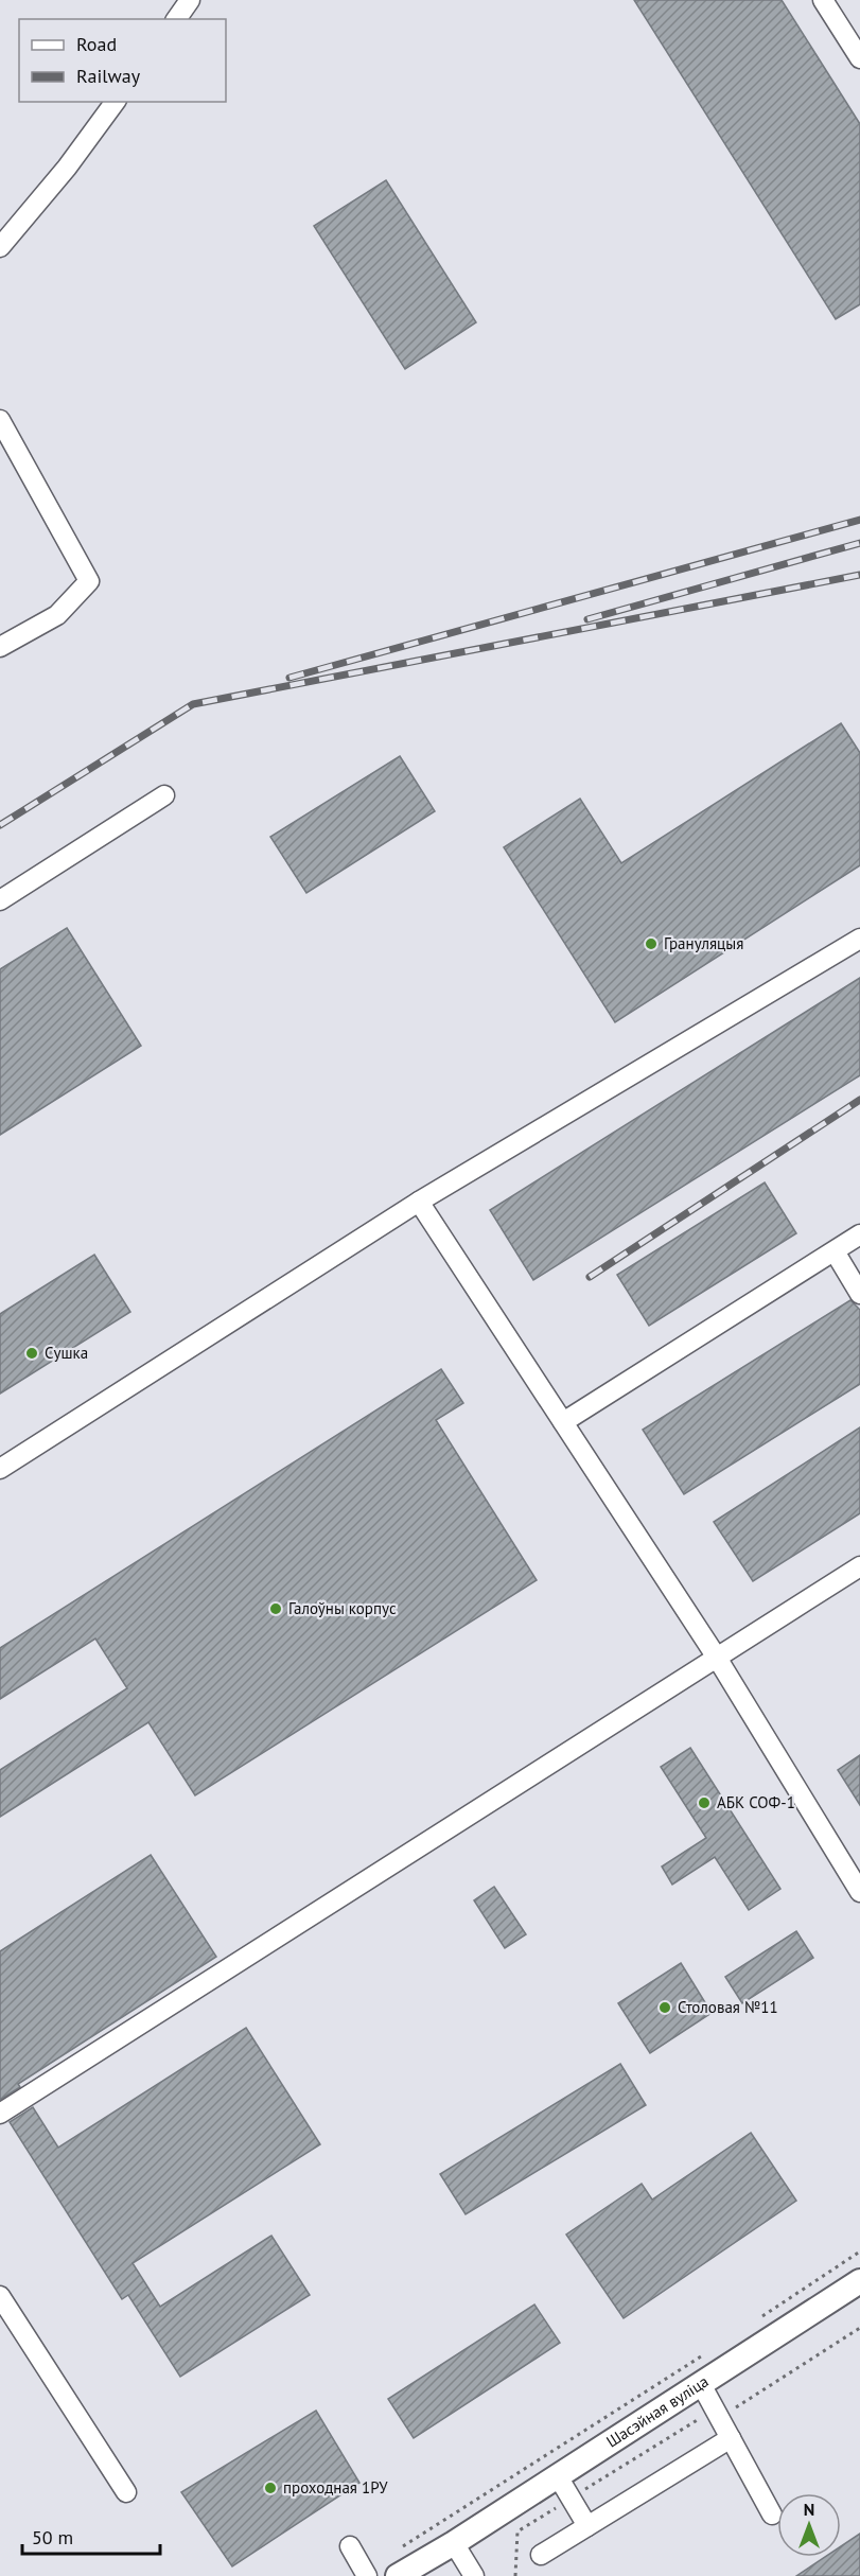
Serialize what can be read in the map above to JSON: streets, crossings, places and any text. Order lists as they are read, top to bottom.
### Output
{
  "streets": {
    "main road": ["Шасэйная вуліца"]
  },
  "places": [
    "Грануляцыя",
    "Сушка",
    "Галоўны корпус",
    "АБК СОФ-1",
    "Столовая №11",
    "проходная 1РУ"
  ],
  "legend": ["Road", "Railway"],
  "scale_bar": "50 m",
  "north": "top"
}
